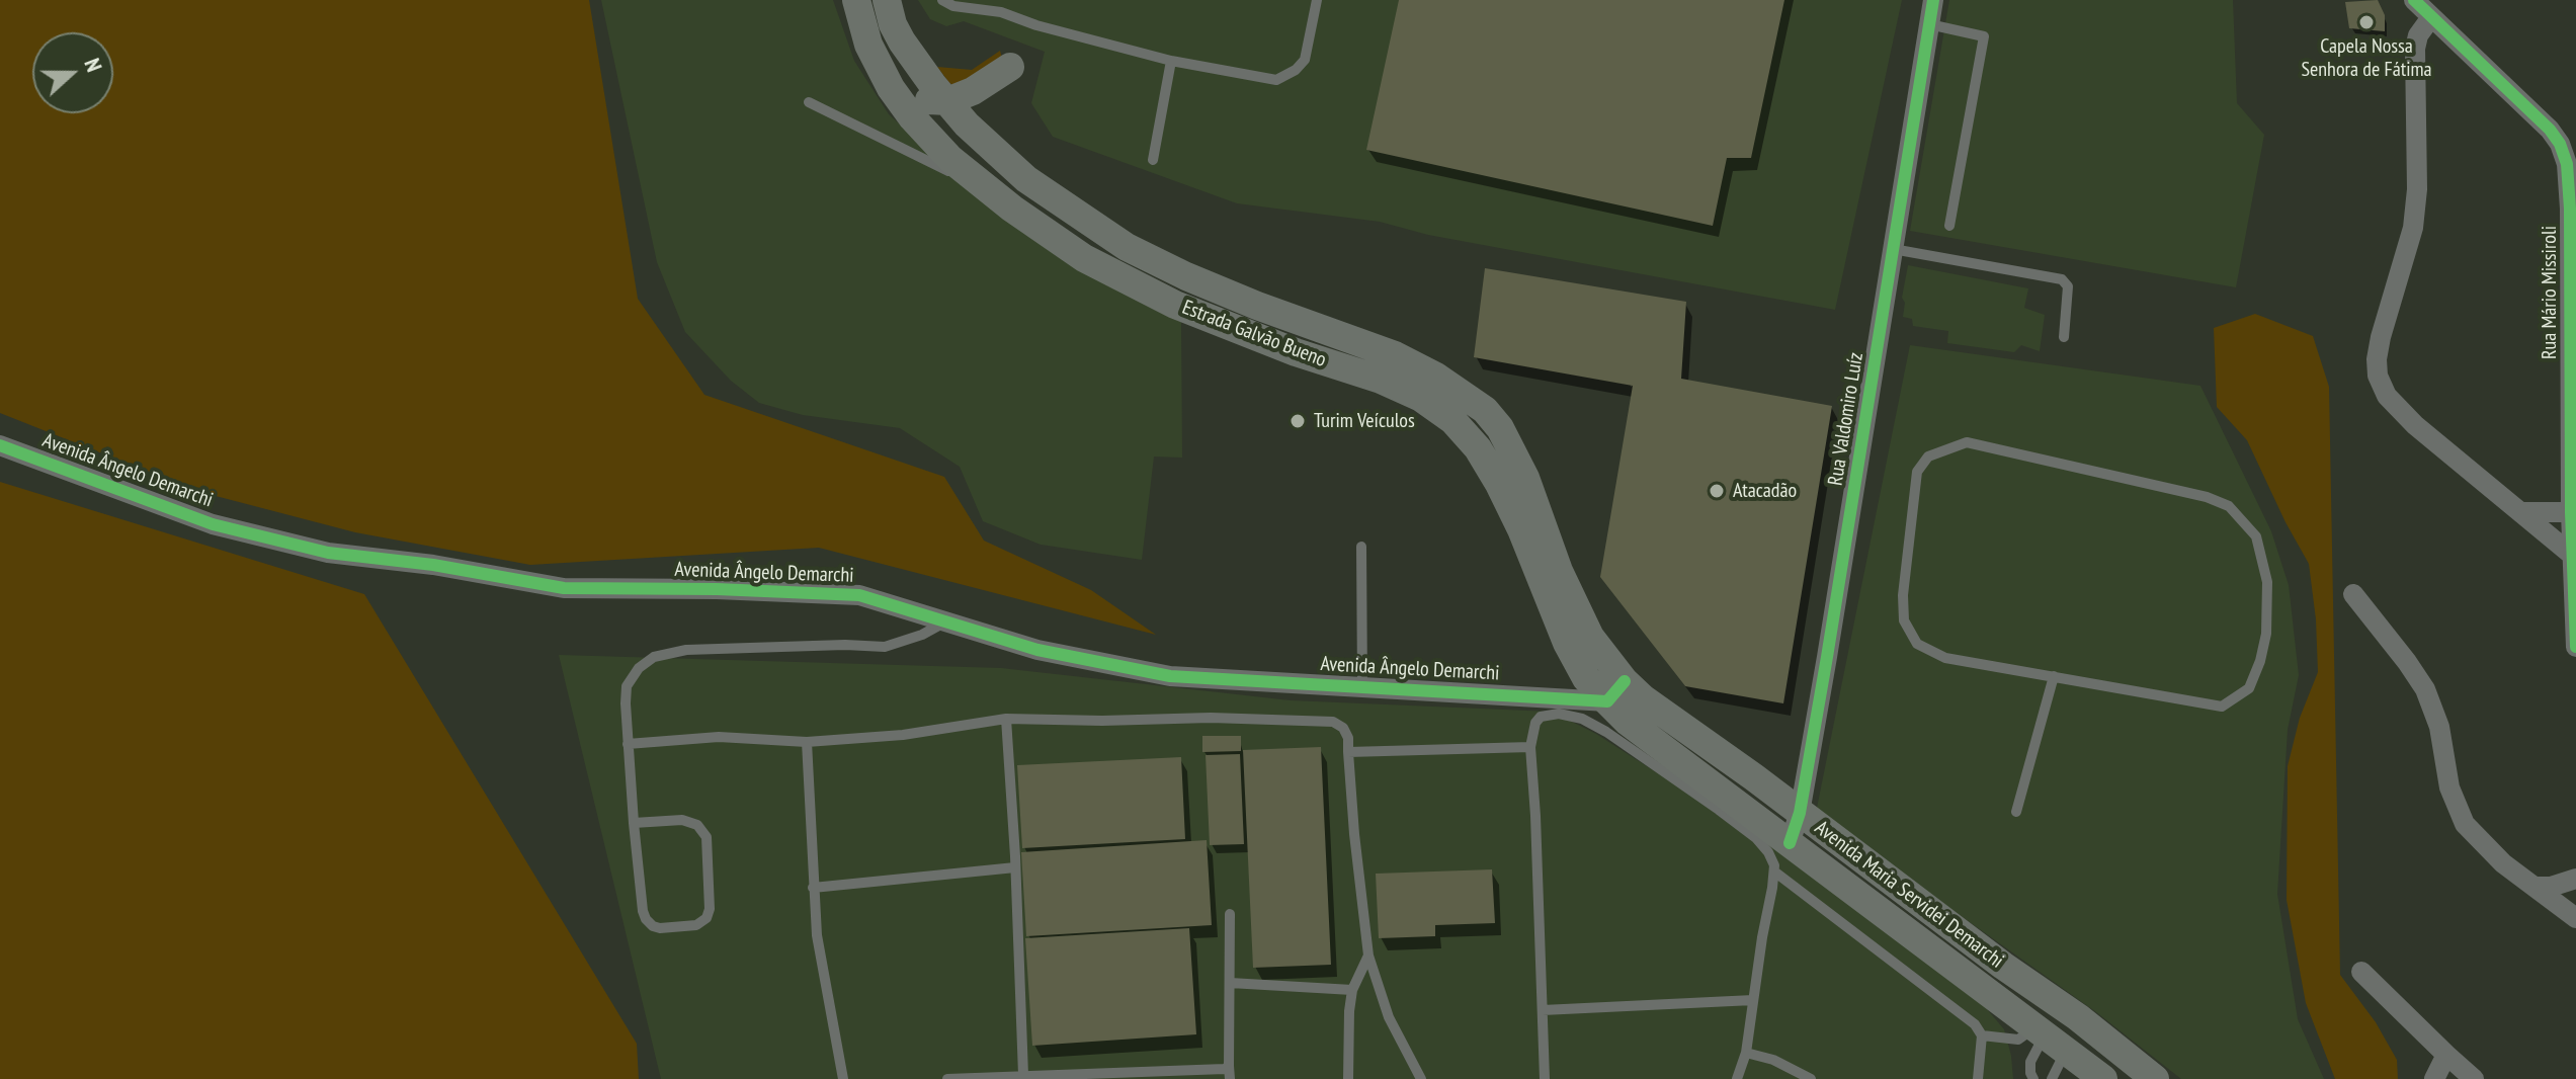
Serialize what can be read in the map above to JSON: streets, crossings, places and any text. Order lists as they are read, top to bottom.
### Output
{
  "streets": {
    "main road": ["Estrada Galvão Bueno", "Avenida Maria Servidei Demarchi"],
    "street": ["Rua Mário Missiroli", "Rua Valdomiro Luíz", "Avenida Ângelo Demarchi"]
  },
  "crossings": [
    ["Estrada Galvão Bueno", "Avenida Ângelo Demarchi"],
    ["Estrada Galvão Bueno", "Avenida Maria Servidei Demarchi"],
    ["Rua Valdomiro Luíz", "Avenida Maria Servidei Demarchi"],
    ["Avenida Ângelo Demarchi", "Avenida Maria Servidei Demarchi"]
  ],
  "places": ["Capela Nossa Senhora de Fátima", "Turim Veículos", "Atacadão"],
  "north": "right"
}
